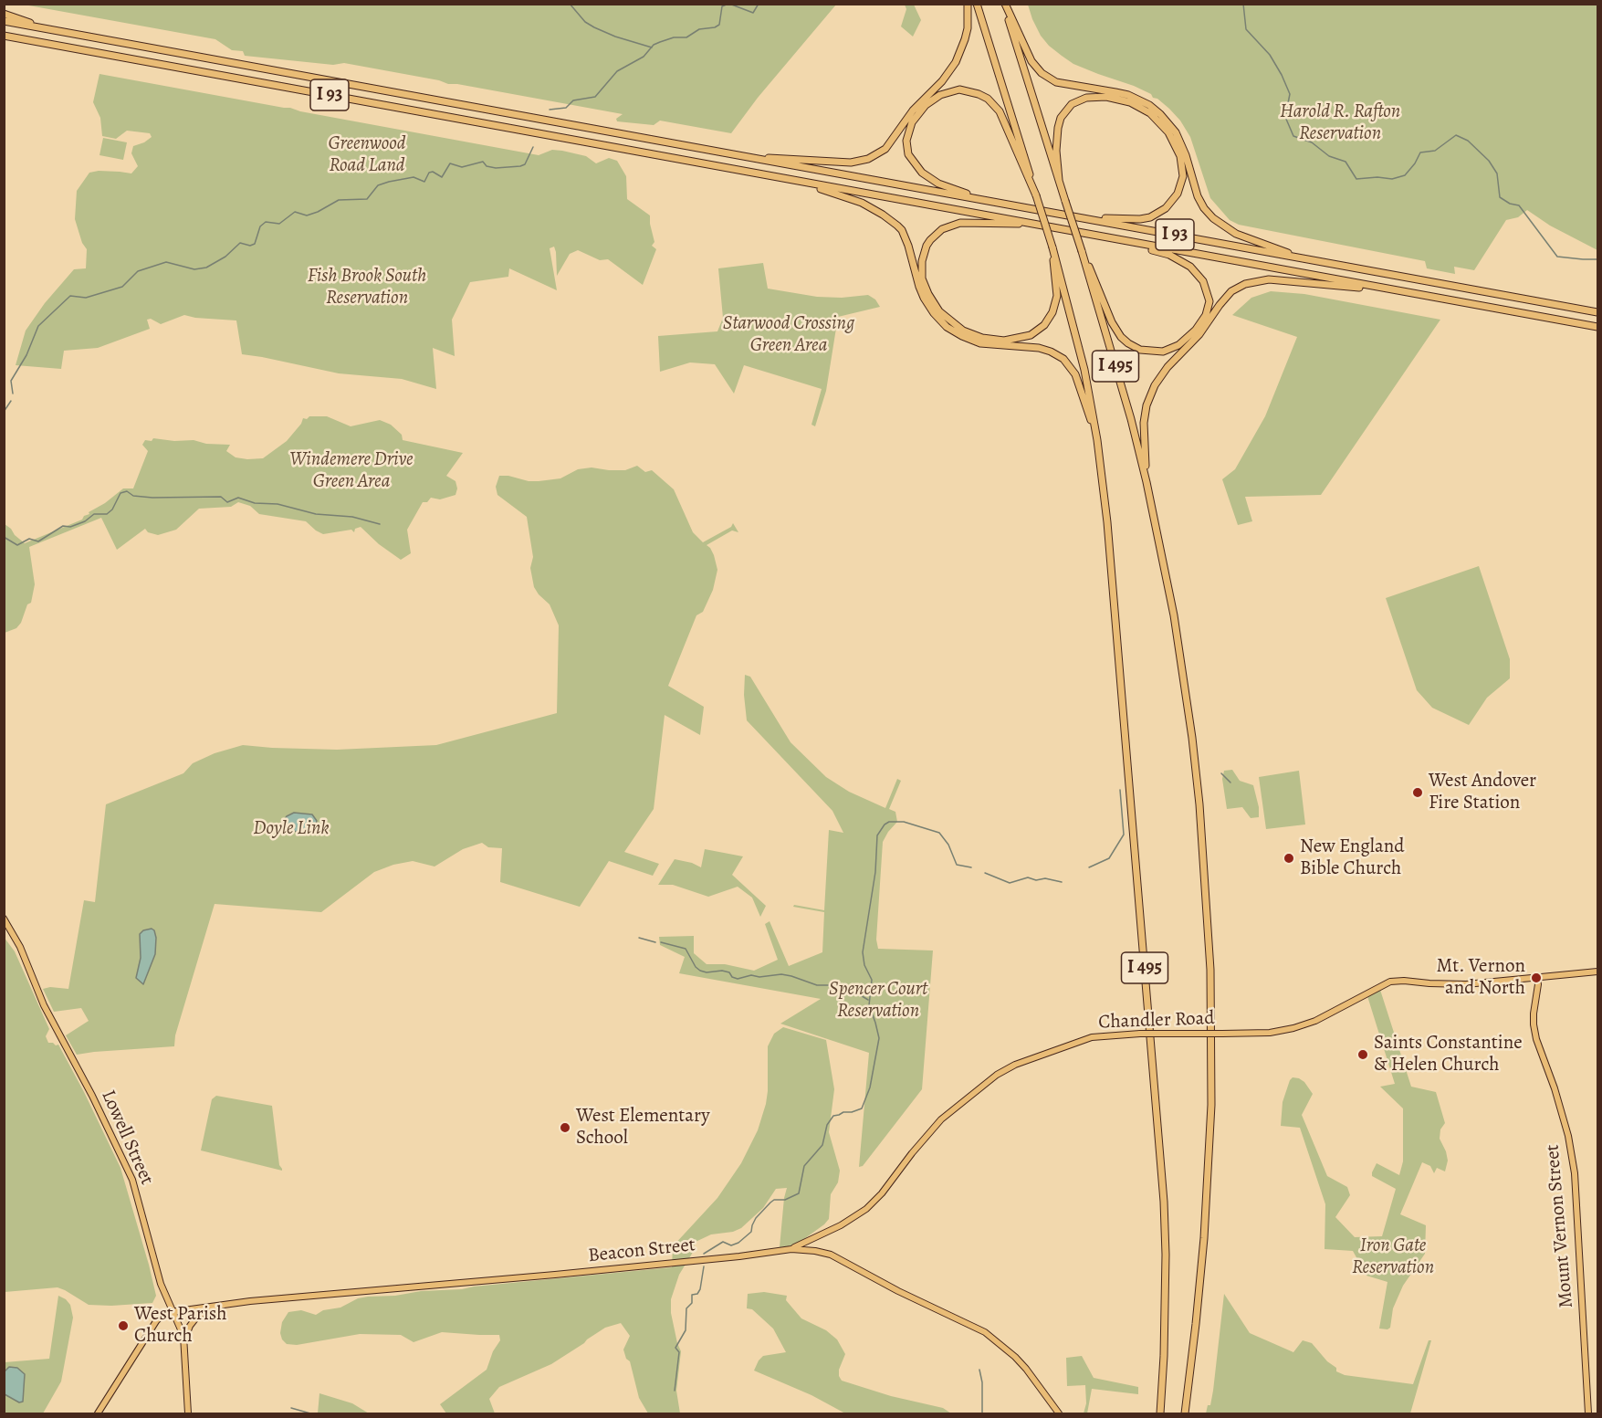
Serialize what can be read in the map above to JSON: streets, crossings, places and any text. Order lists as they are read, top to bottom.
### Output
{
  "streets": {
    "highway": ["I 93", "I 495"],
    "main road": [
      "Chandler Road",
      "Lowell Street",
      "Mount Vernon Street",
      "Beacon Street"
    ]
  },
  "crossings": [
    ["Chandler Road", "Mount Vernon Street"],
    ["Chandler Road", "Beacon Street"],
    ["Lowell Street", "Beacon Street"]
  ],
  "parks": [
    "Harold R. Rafton Reservation",
    "Greenwood Road Land",
    "Fish Brook South Reservation",
    "Starwood Crossing Green Area",
    "Windemere Drive Green Area",
    "Doyle Link",
    "Spencer Court Reservation",
    "Iron Gate Reservation"
  ],
  "places": [
    "West Andover Fire Station",
    "New England Bible Church",
    "Mt. Vernon and North",
    "Saints Constantine & Helen Church",
    "West Elementary School",
    "West Parish Church"
  ]
}
